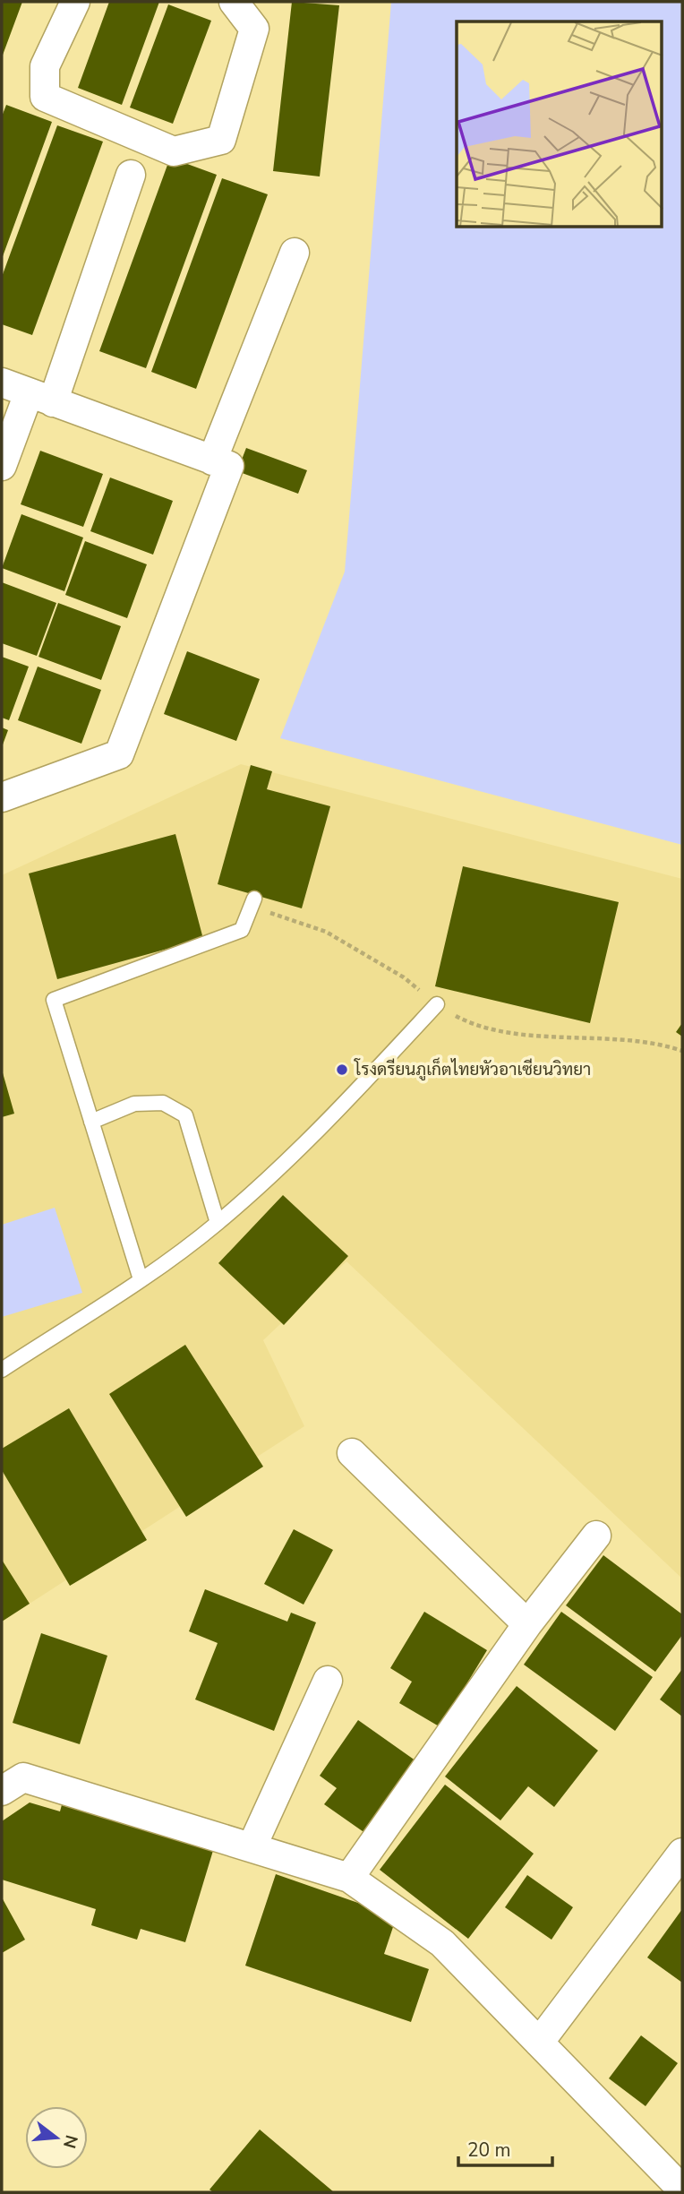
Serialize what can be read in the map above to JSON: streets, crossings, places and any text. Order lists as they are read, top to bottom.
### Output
{
  "places": ["โรงดรียนภูเก็ตไทยหัวอาเซียนวิทยา"],
  "scale_bar": "20 m",
  "north": "right"
}
